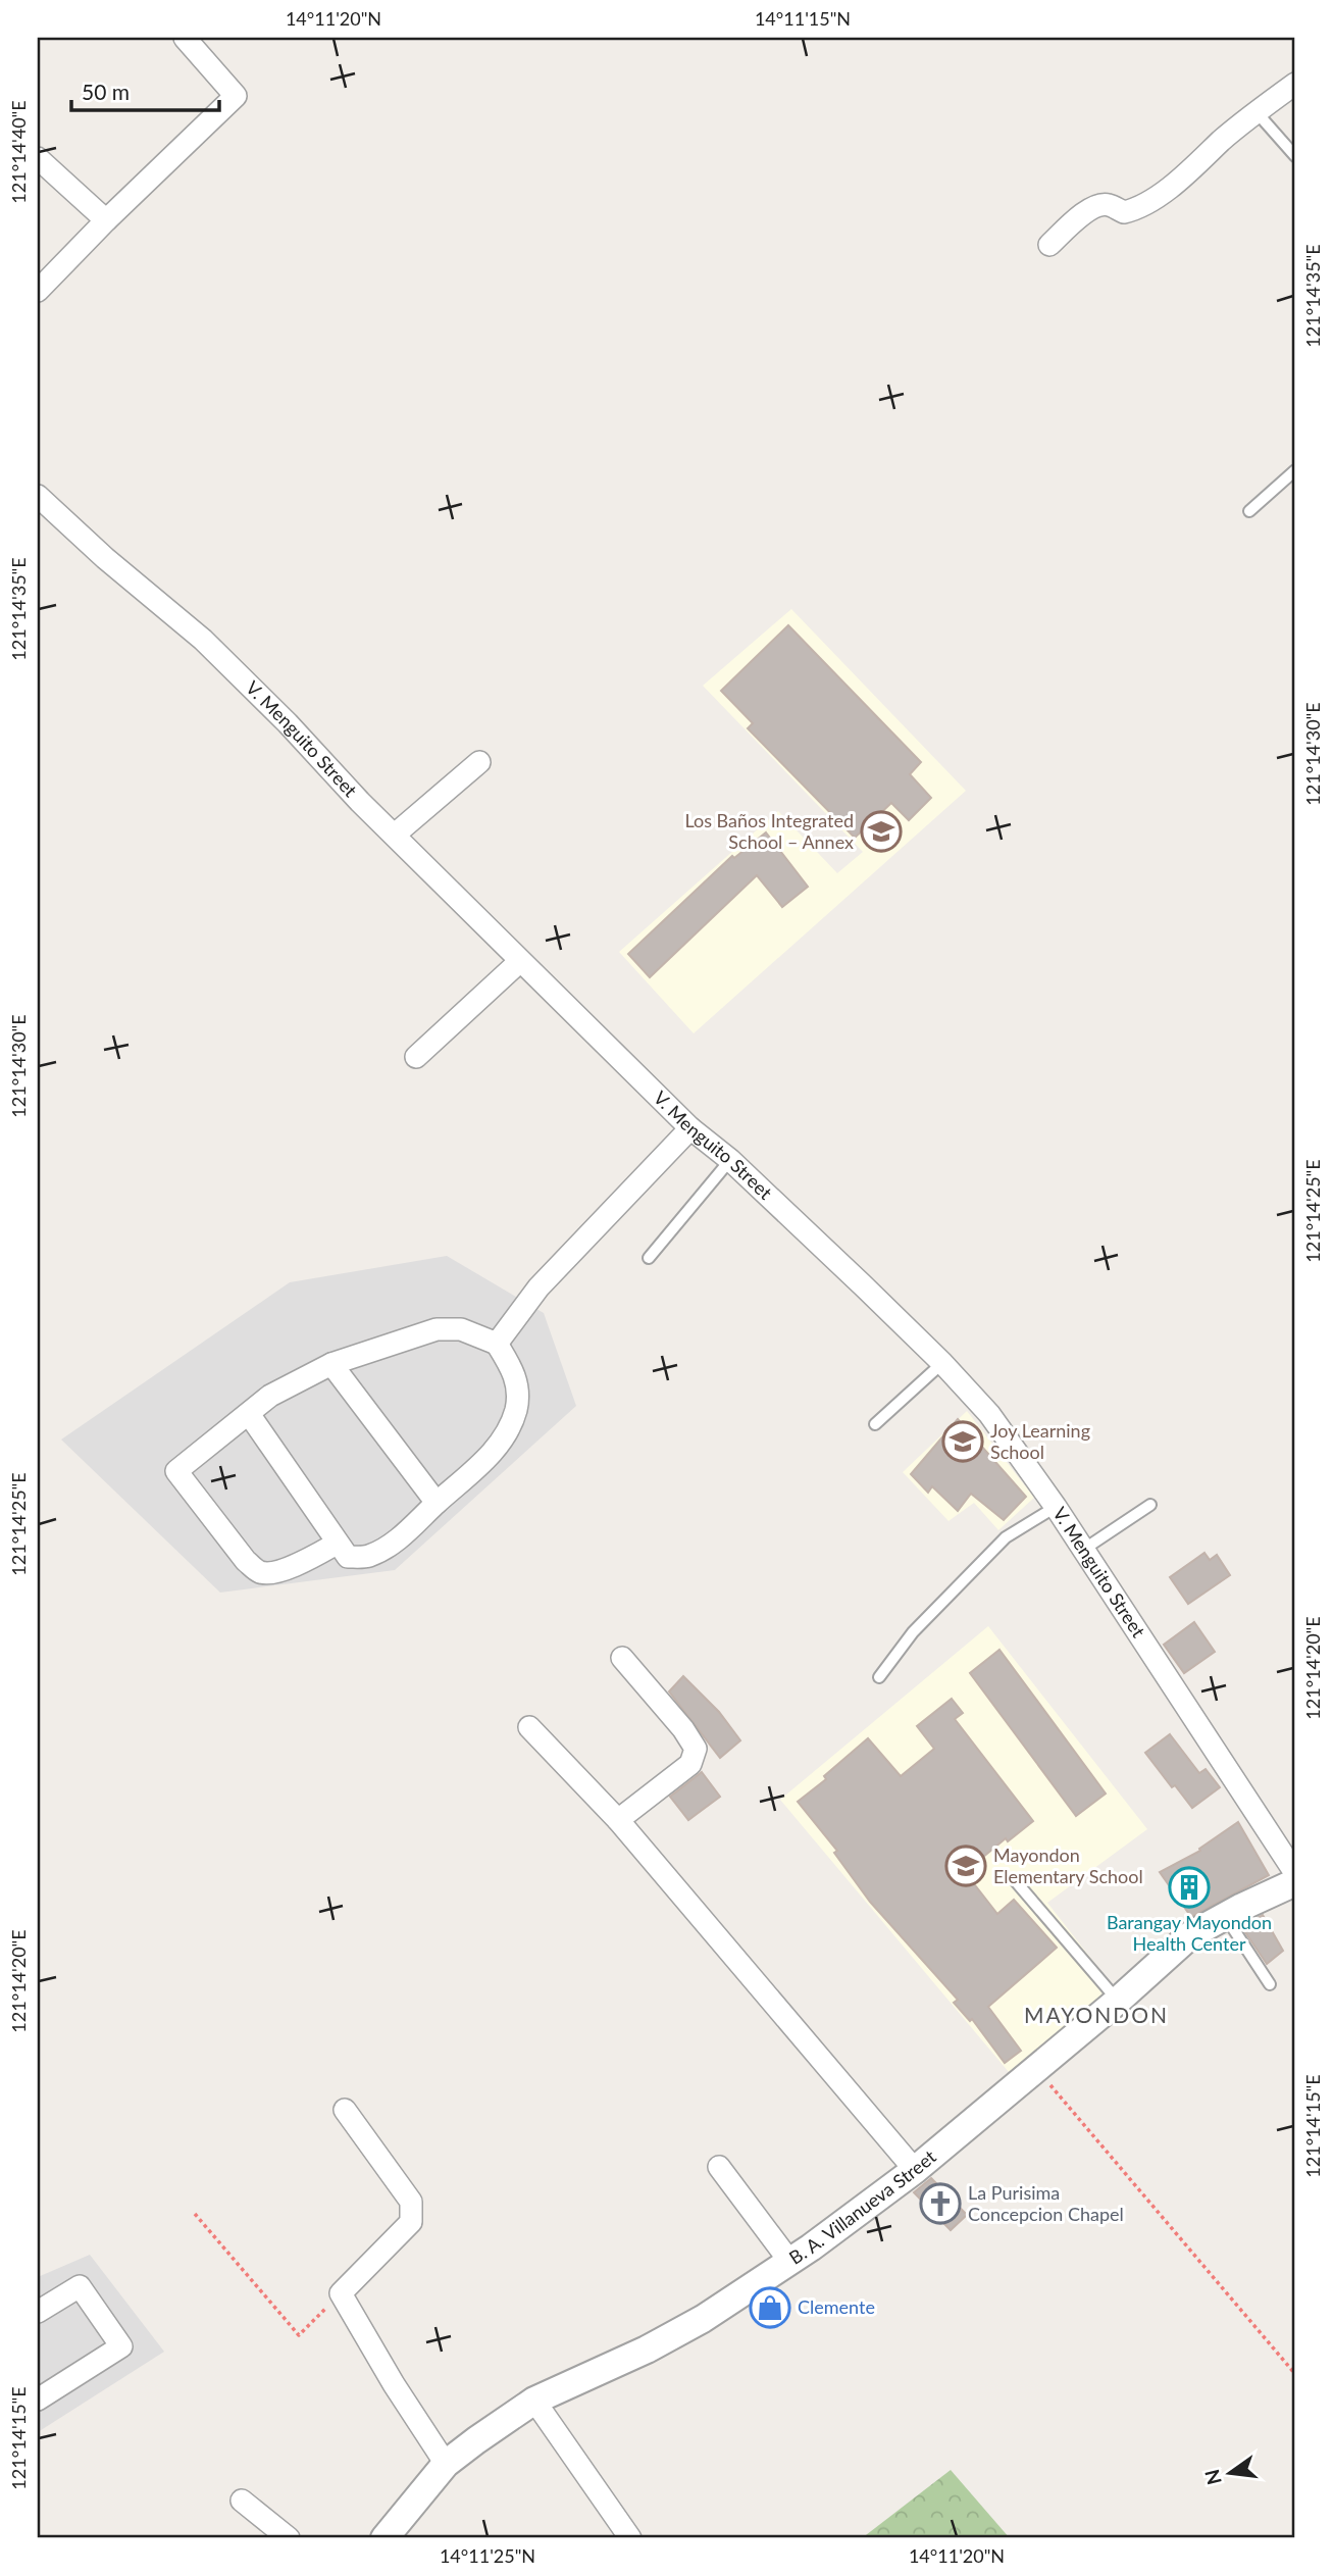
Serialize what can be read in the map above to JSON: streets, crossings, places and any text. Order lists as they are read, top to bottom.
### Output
{
  "streets": {
    "street": ["V. Menguito Street", "B. A. Villanueva Street"]
  },
  "districts": ["MAYONDON"],
  "places": {
    "school or university": ["Los Baños Integrated School – Annex", "Joy Learning School", "Mayondon Elementary School"],
    "building": ["Barangay Mayondon Health Center"],
    "church": ["La Purisima Concepcion Chapel"],
    "shop": ["Clemente"]
  },
  "scale_bar": "50 m",
  "north": "left",
  "coordinates": [
    "14°11'20\"N",
    "14°11'15\"N",
    "121°14'40\"E",
    "121°14'35\"E",
    "121°14'30\"E",
    "121°14'25\"E",
    "121°14'20\"E",
    "121°14'15\"E",
    "14°11'25\"N"
  ]
}
